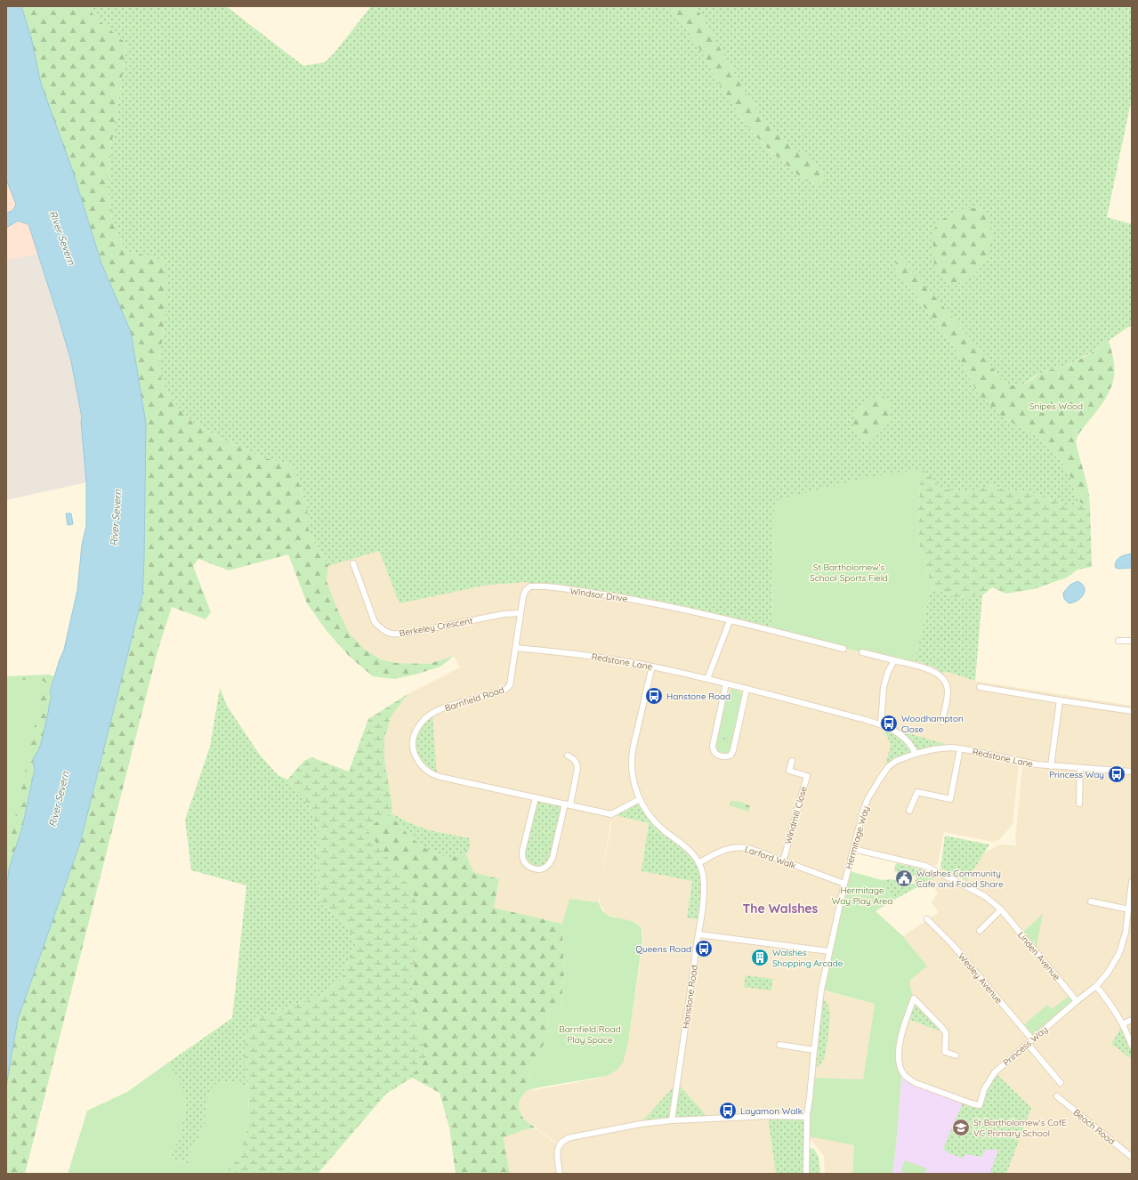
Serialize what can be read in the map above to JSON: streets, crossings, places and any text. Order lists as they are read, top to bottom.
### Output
{
  "streets": {
    "street": [
      "Windsor Drive",
      "Berkeley Crescent",
      "Redstone Lane",
      "Barnfield Road",
      "Windmill Close",
      "Hermitage Way",
      "Larford Walk",
      "Linden Avenue",
      "Wesley Avenue",
      "Hanstone Road",
      "Princess Way",
      "Beach Road"
    ]
  },
  "crossings": [
    ["Windsor Drive", "Berkeley Crescent"],
    ["Windsor Drive", "Redstone Lane"],
    ["Windsor Drive", "Barnfield Road"],
    ["Redstone Lane", "Barnfield Road"],
    ["Redstone Lane", "Hermitage Way"],
    ["Redstone Lane", "Hanstone Road"],
    ["Barnfield Road", "Hanstone Road"],
    ["Windmill Close", "Larford Walk"],
    ["Hermitage Way", "Larford Walk"],
    ["Hermitage Way", "Linden Avenue"],
    ["Larford Walk", "Hanstone Road"],
    ["Linden Avenue", "Princess Way"],
    ["Wesley Avenue", "Princess Way"]
  ],
  "districts": ["The Walshes"],
  "water": ["River Severn"],
  "parks": [
    "Snipes Wood",
    "St Bartholomew's School Sports Field",
    "Hermitage Way Play Area",
    "Barnfield Road Play Space"
  ],
  "places": {
    "bus stop": [
      "Hanstone Road",
      "Woodhampton Close",
      "Princess Way",
      "Queens Road",
      "Layamon Walk"
    ],
    "public building": ["Walshes Community Cafe and Food Share"],
    "building": ["Walshes Shopping Arcade"],
    "school or university": ["St Bartholomew's CofE VC Primary School"]
  }
}
